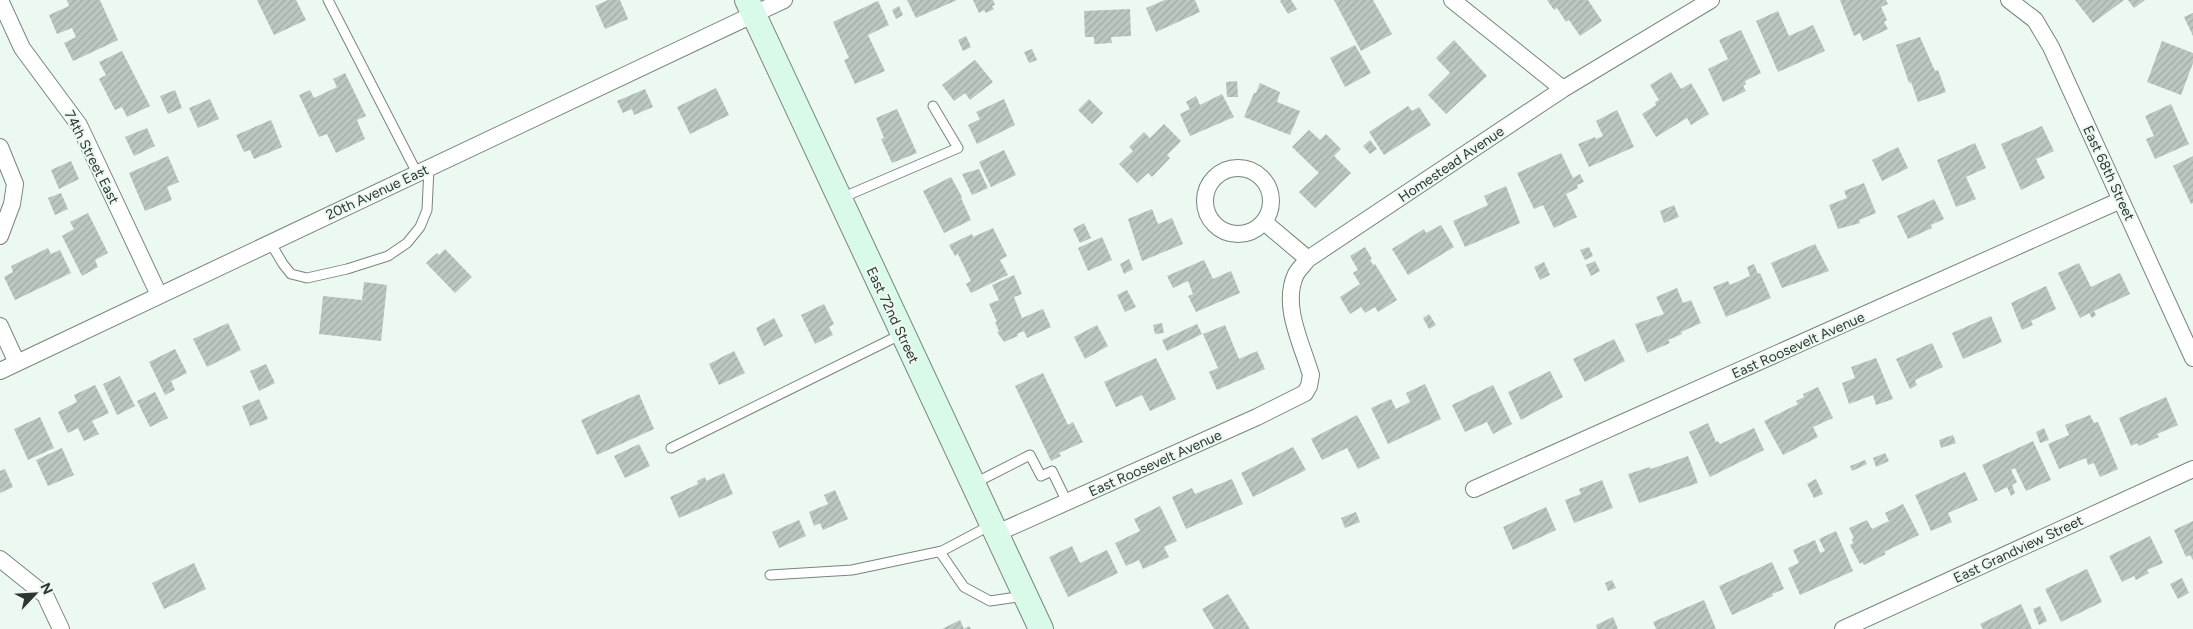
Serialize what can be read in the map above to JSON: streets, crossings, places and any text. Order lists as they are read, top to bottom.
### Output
{
  "streets": {
    "main road": ["East 72nd Street"],
    "street": [
      "74th Street East",
      "Homestead Avenue",
      "East 68th Street",
      "20th Avenue East",
      "East Roosevelt Avenue",
      "East Grandview Street"
    ]
  },
  "crossings": [
    ["74th Street East", "20th Avenue East"],
    ["Homestead Avenue", "East Roosevelt Avenue"],
    ["East 68th Street", "East Roosevelt Avenue"],
    ["20th Avenue East", "East 72nd Street"],
    ["East 72nd Street", "East Roosevelt Avenue"]
  ],
  "north": "top right"
}
